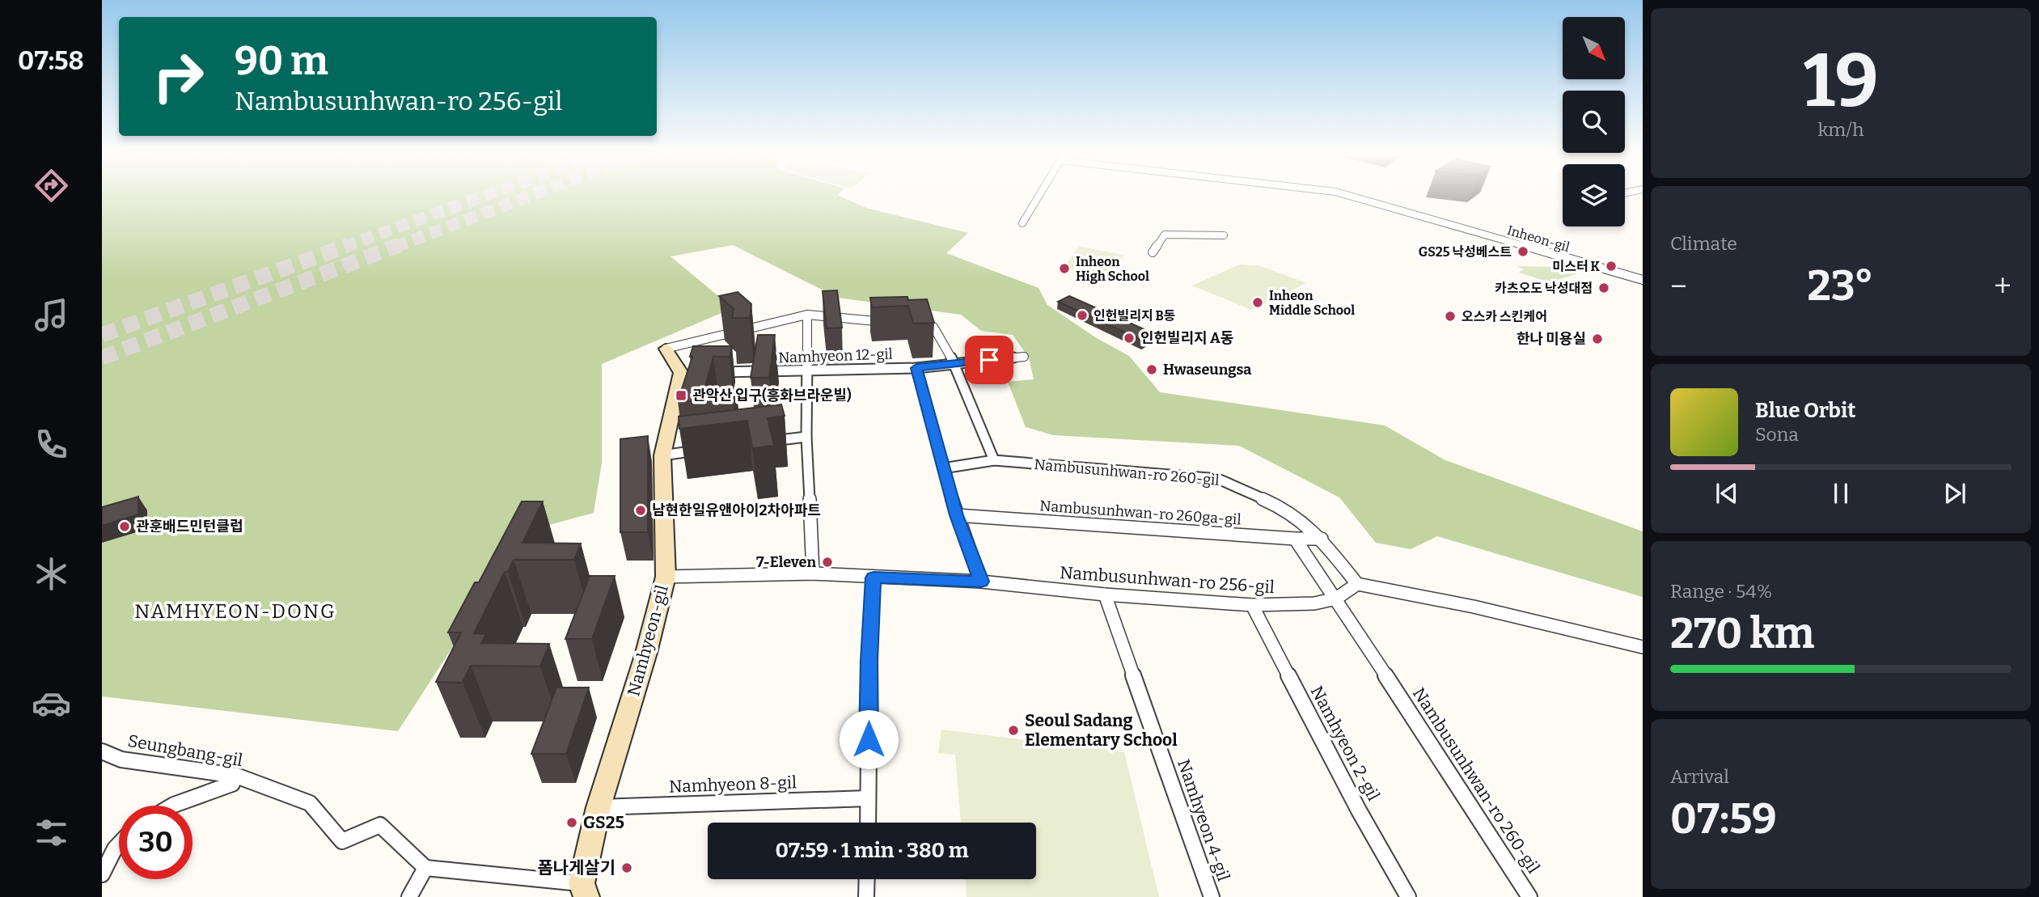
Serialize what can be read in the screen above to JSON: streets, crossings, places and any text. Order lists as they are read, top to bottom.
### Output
{
  "streets": {
    "street": [
      "Inheon-gil",
      "Namhyeon 12-gil",
      "Nambusunhwan-ro 260-gil",
      "Nambusunhwan-ro 260ga-gil",
      "Nambusunhwan-ro 256-gil",
      "Namhyeon-gil",
      "Namhyeon 2-gil",
      "Seungbang-gil",
      "Namhyeon 8-gil",
      "Namhyeon 4-gil"
    ]
  },
  "crossings": [
    ["Nambusunhwan-ro 260-gil", "Nambusunhwan-ro 260ga-gil"],
    ["Nambusunhwan-ro 260-gil", "Nambusunhwan-ro 256-gil"],
    ["Nambusunhwan-ro 256-gil", "Namhyeon-gil"],
    ["Nambusunhwan-ro 256-gil", "Namhyeon 2-gil"],
    ["Nambusunhwan-ro 256-gil", "Namhyeon 4-gil"],
    ["Namhyeon-gil", "Namhyeon 8-gil"]
  ],
  "districts": ["NAMHYEON-DONG"],
  "places": {
    "other": [
      "GS25 낙성베스트",
      "미스터 K",
      "Inheon High School",
      "카츠오도 낙성대점",
      "Inheon Middle School",
      "인헌빌리지 B동",
      "오스카 스킨케어",
      "인헌빌리지 A동",
      "한나 미용실",
      "Hwaseungsa",
      "남현한일유앤아이2차아파트",
      "관훈배드민턴클럽",
      "7-Eleven",
      "Seoul Sadang Elementary School",
      "GS25",
      "폼나게살기"
    ],
    "transit": ["관악산 입구(흥화브라운빌)"]
  },
  "north": "bottom right",
  "page": {
    "tabs": "07:58",
    "tile": [
      ["19", "km/h"],
      "Climate",
      ["Range · 54%", "270 km"],
      ["Arrival", "07:59"]
    ],
    "turn": ["90 m", "Nambusunhwan-ro 256-gil"],
    "heat": ["−", "23°", "+"],
    "song": ["Blue Orbit", "Sona"],
    "limit": "30",
    "trip": "07:59 · 1 min · 380 m"
  }
}
